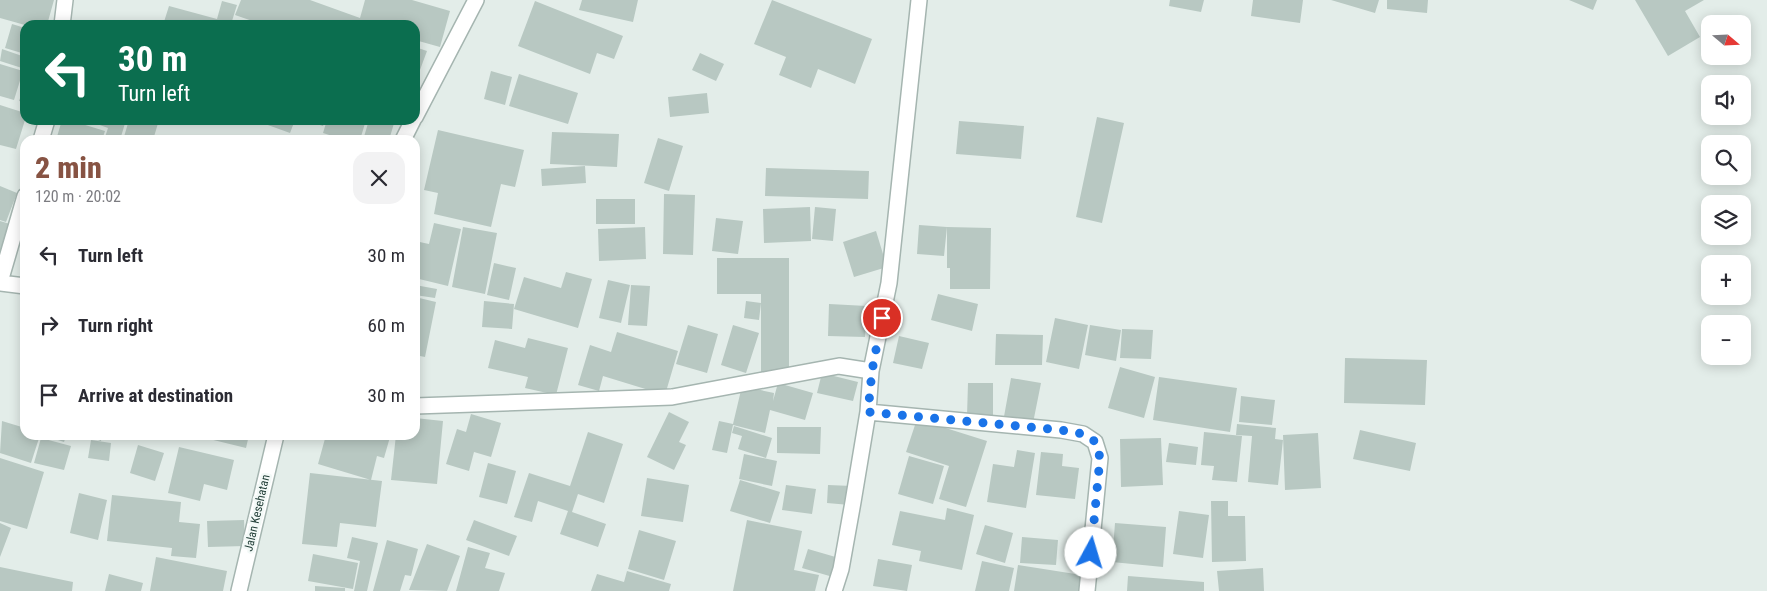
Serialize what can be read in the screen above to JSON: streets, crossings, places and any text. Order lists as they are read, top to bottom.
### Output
{
  "streets": {
    "street": ["Jalan Kesehatan"]
  },
  "north": "right",
  "page": {
    "map_buttons": ["+", "−"],
    "turn": ["30 m", "Turn left"],
    "heading": ["2 min", "120 m · 20:02"],
    "list": [
      {
        "name": "Turn left",
        "value": "30 m"
      },
      {
        "name": "Turn right",
        "value": "60 m"
      },
      {
        "name": "Arrive at destination",
        "value": "30 m"
      }
    ]
  }
}
